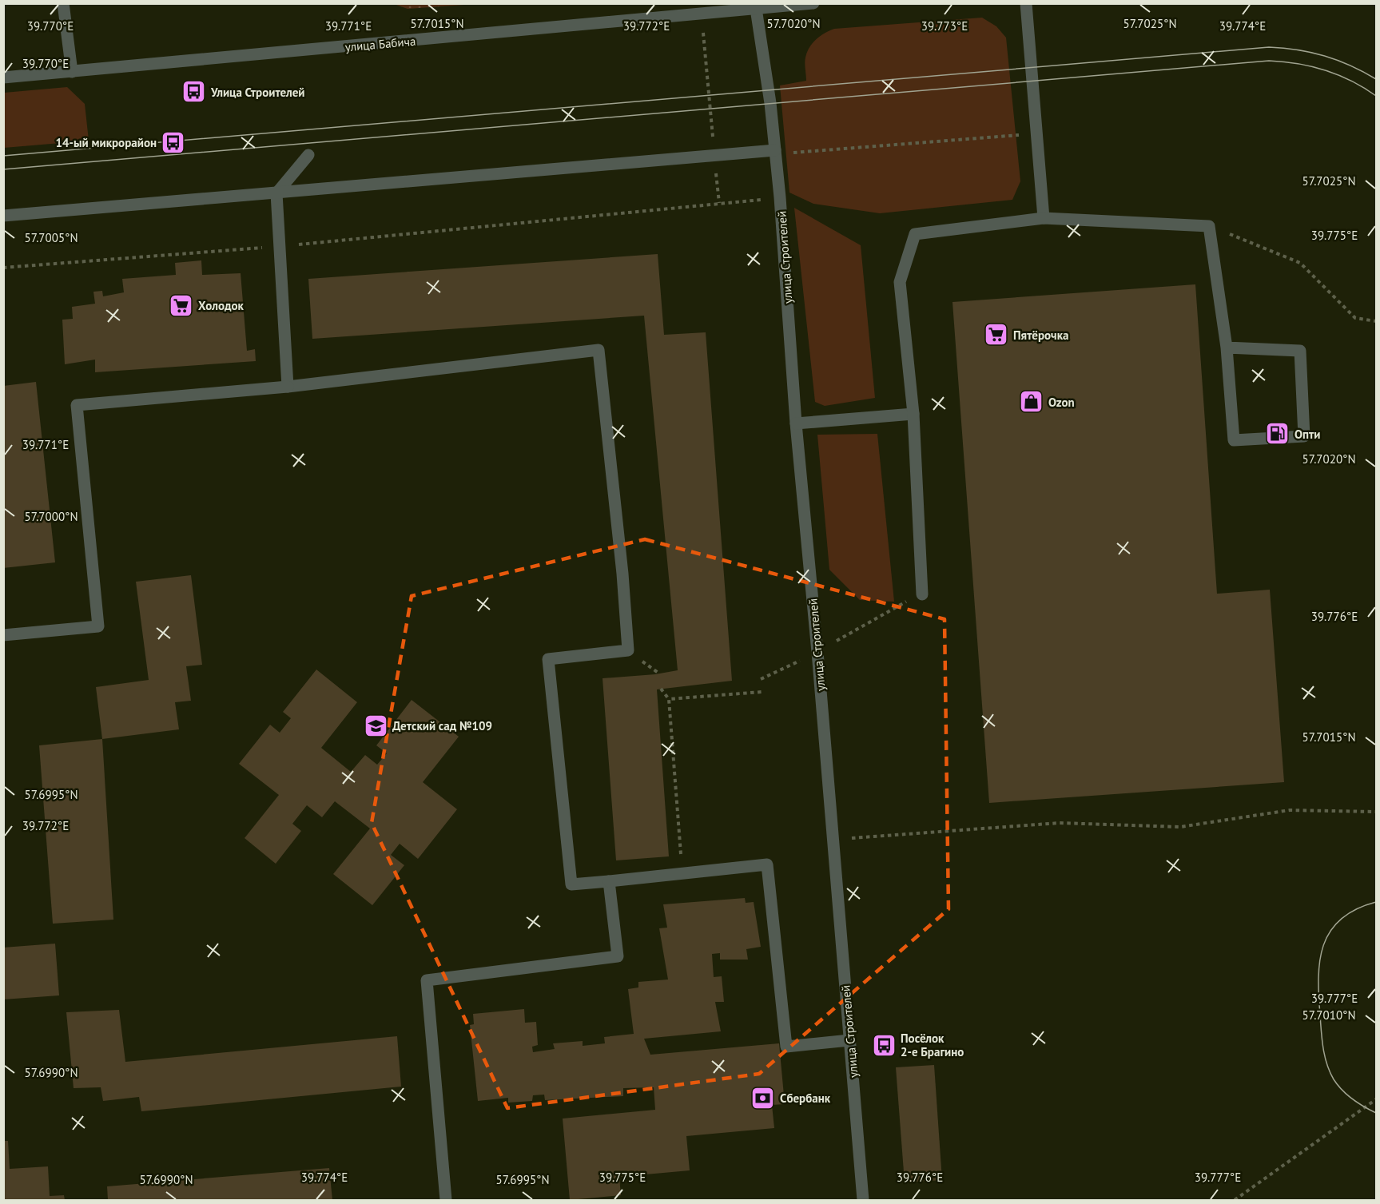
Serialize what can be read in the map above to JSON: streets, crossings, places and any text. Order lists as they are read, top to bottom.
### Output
{
  "streets": {
    "street": ["улица Бабича", "улица Строителей"]
  },
  "crossings": [
    ["улица Бабича", "улица Строителей"]
  ],
  "places": {
    "bus stop": ["Улица Строителей", "14-ый микрорайон", "Посёлок 2-е Брагино"],
    "supermarket": ["Холодок", "Пятёрочка"],
    "shop": ["Ozon"],
    "fuel station": ["Опти"],
    "school or university": ["Детский сад №109"],
    "bank": ["Сбербанк"]
  },
  "coordinates": [
    "57.7015°N",
    "57.7020°N",
    "57.7025°N",
    "39.770°E",
    "39.771°E",
    "39.772°E",
    "39.773°E",
    "39.774°E",
    "39.775°E",
    "57.7005°N",
    "57.7000°N",
    "39.776°E",
    "57.6995°N",
    "39.777°E",
    "57.7010°N",
    "57.6990°N"
  ]
}
